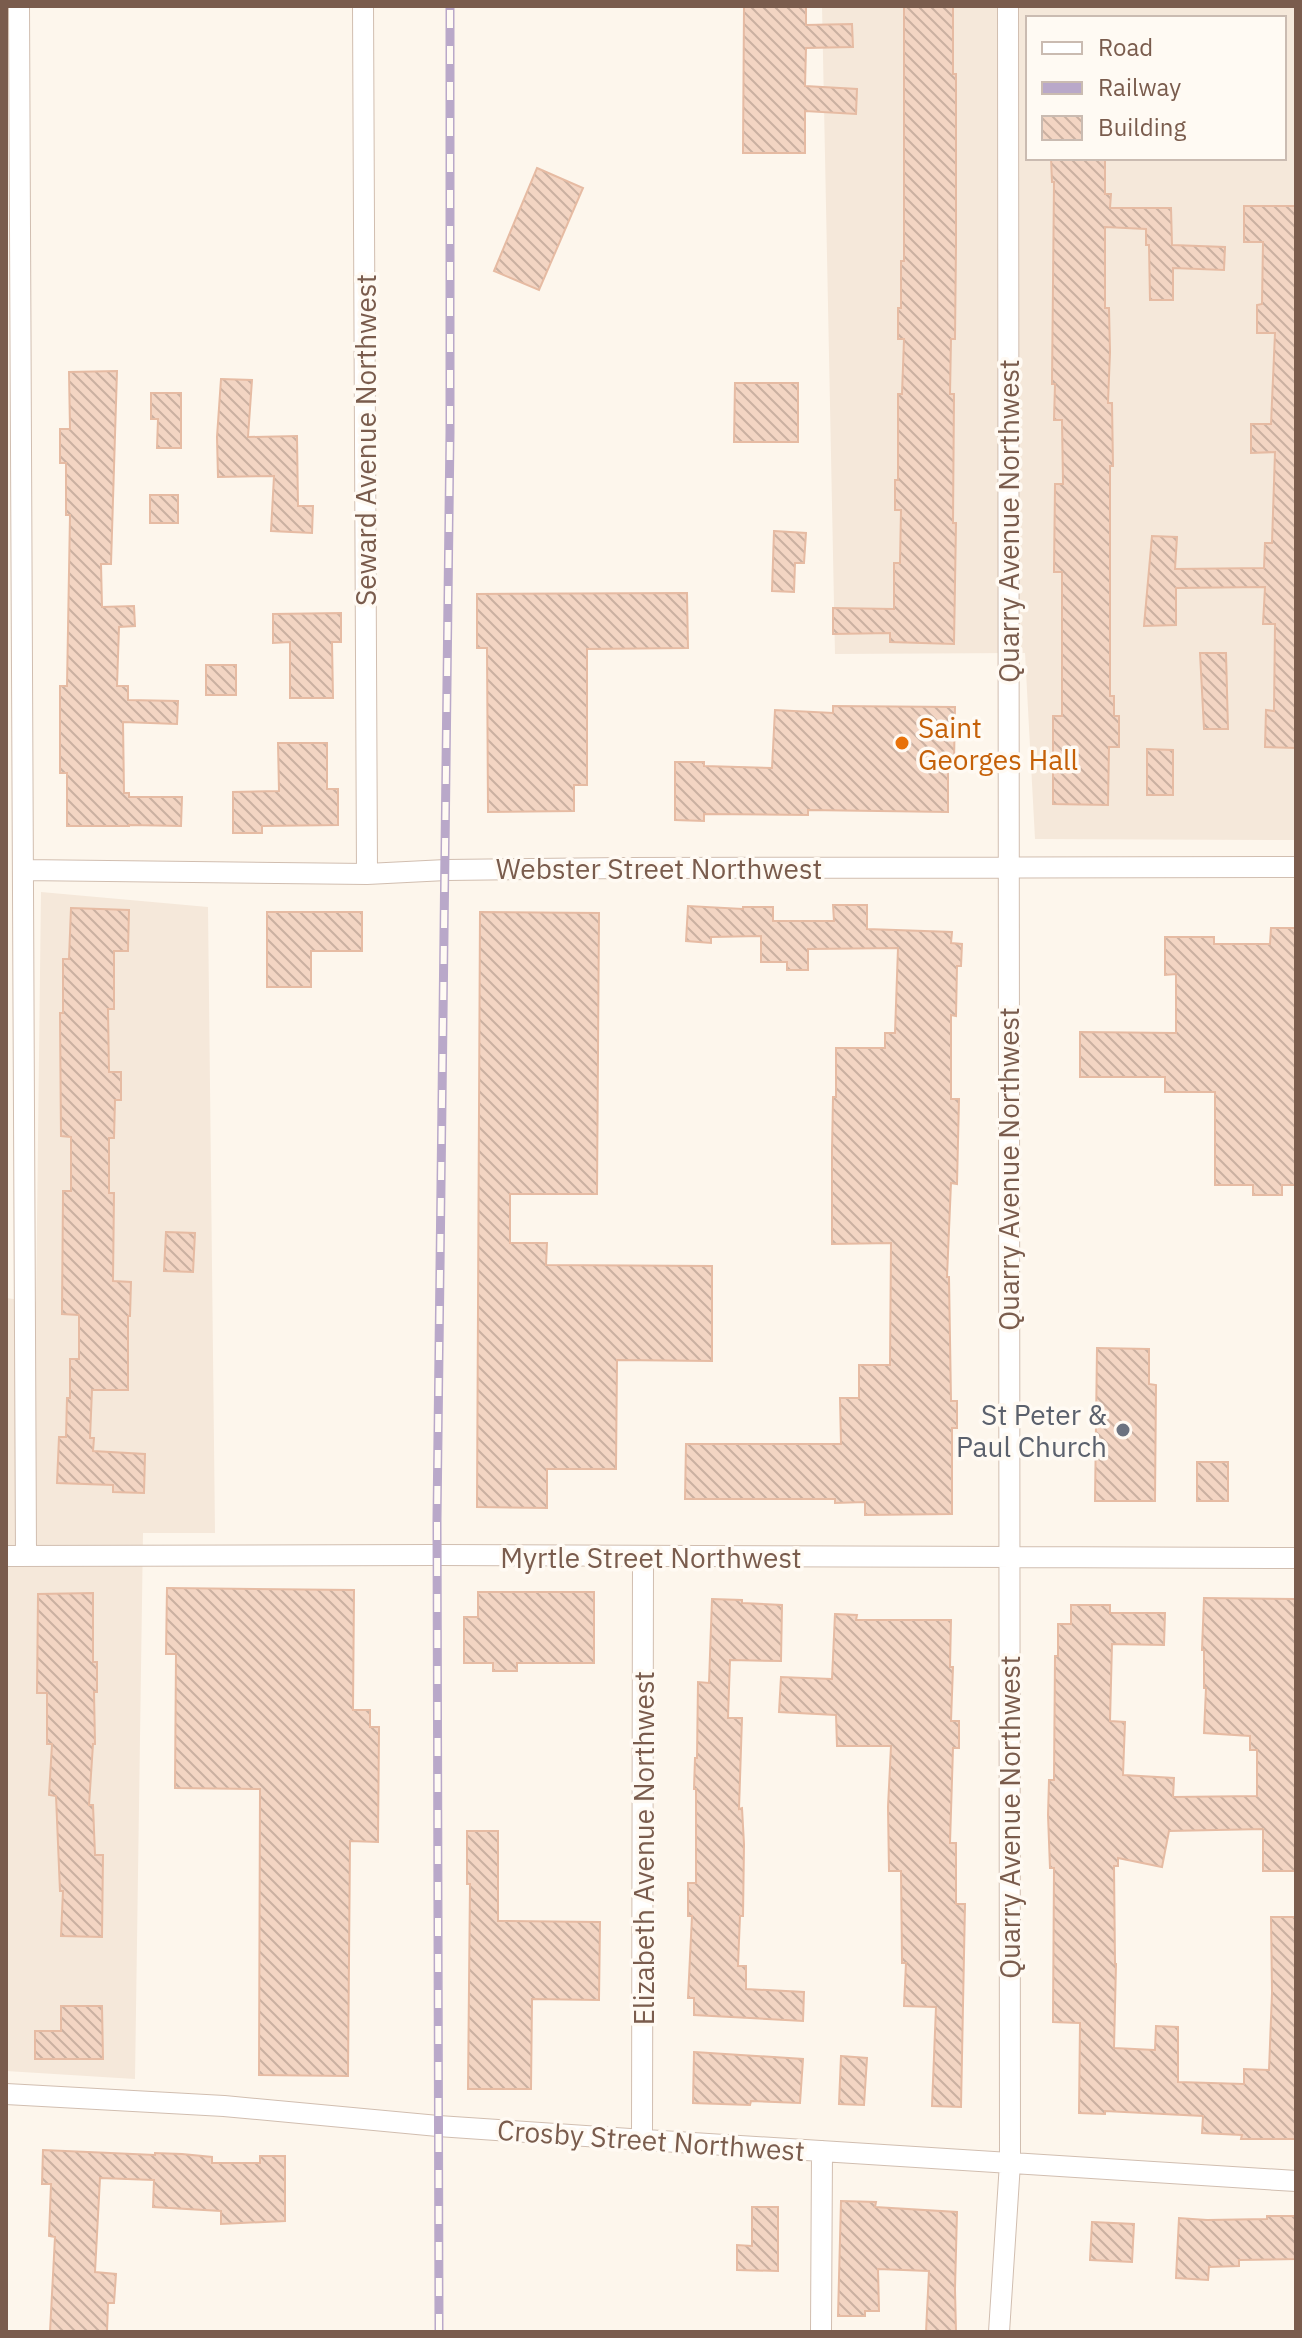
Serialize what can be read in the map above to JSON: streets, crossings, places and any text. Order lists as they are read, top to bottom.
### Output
{
  "streets": {
    "street": [
      "Seward Avenue Northwest",
      "Quarry Avenue Northwest",
      "Webster Street Northwest",
      "Myrtle Street Northwest",
      "Elizabeth Avenue Northwest",
      "Crosby Street Northwest"
    ]
  },
  "crossings": [
    ["Seward Avenue Northwest", "Webster Street Northwest"],
    ["Quarry Avenue Northwest", "Webster Street Northwest"],
    ["Quarry Avenue Northwest", "Myrtle Street Northwest"],
    ["Quarry Avenue Northwest", "Crosby Street Northwest"],
    ["Myrtle Street Northwest", "Elizabeth Avenue Northwest"],
    ["Elizabeth Avenue Northwest", "Crosby Street Northwest"]
  ],
  "places": ["Saint Georges Hall", "St Peter & Paul Church"],
  "legend": ["Road", "Railway", "Building"]
}
